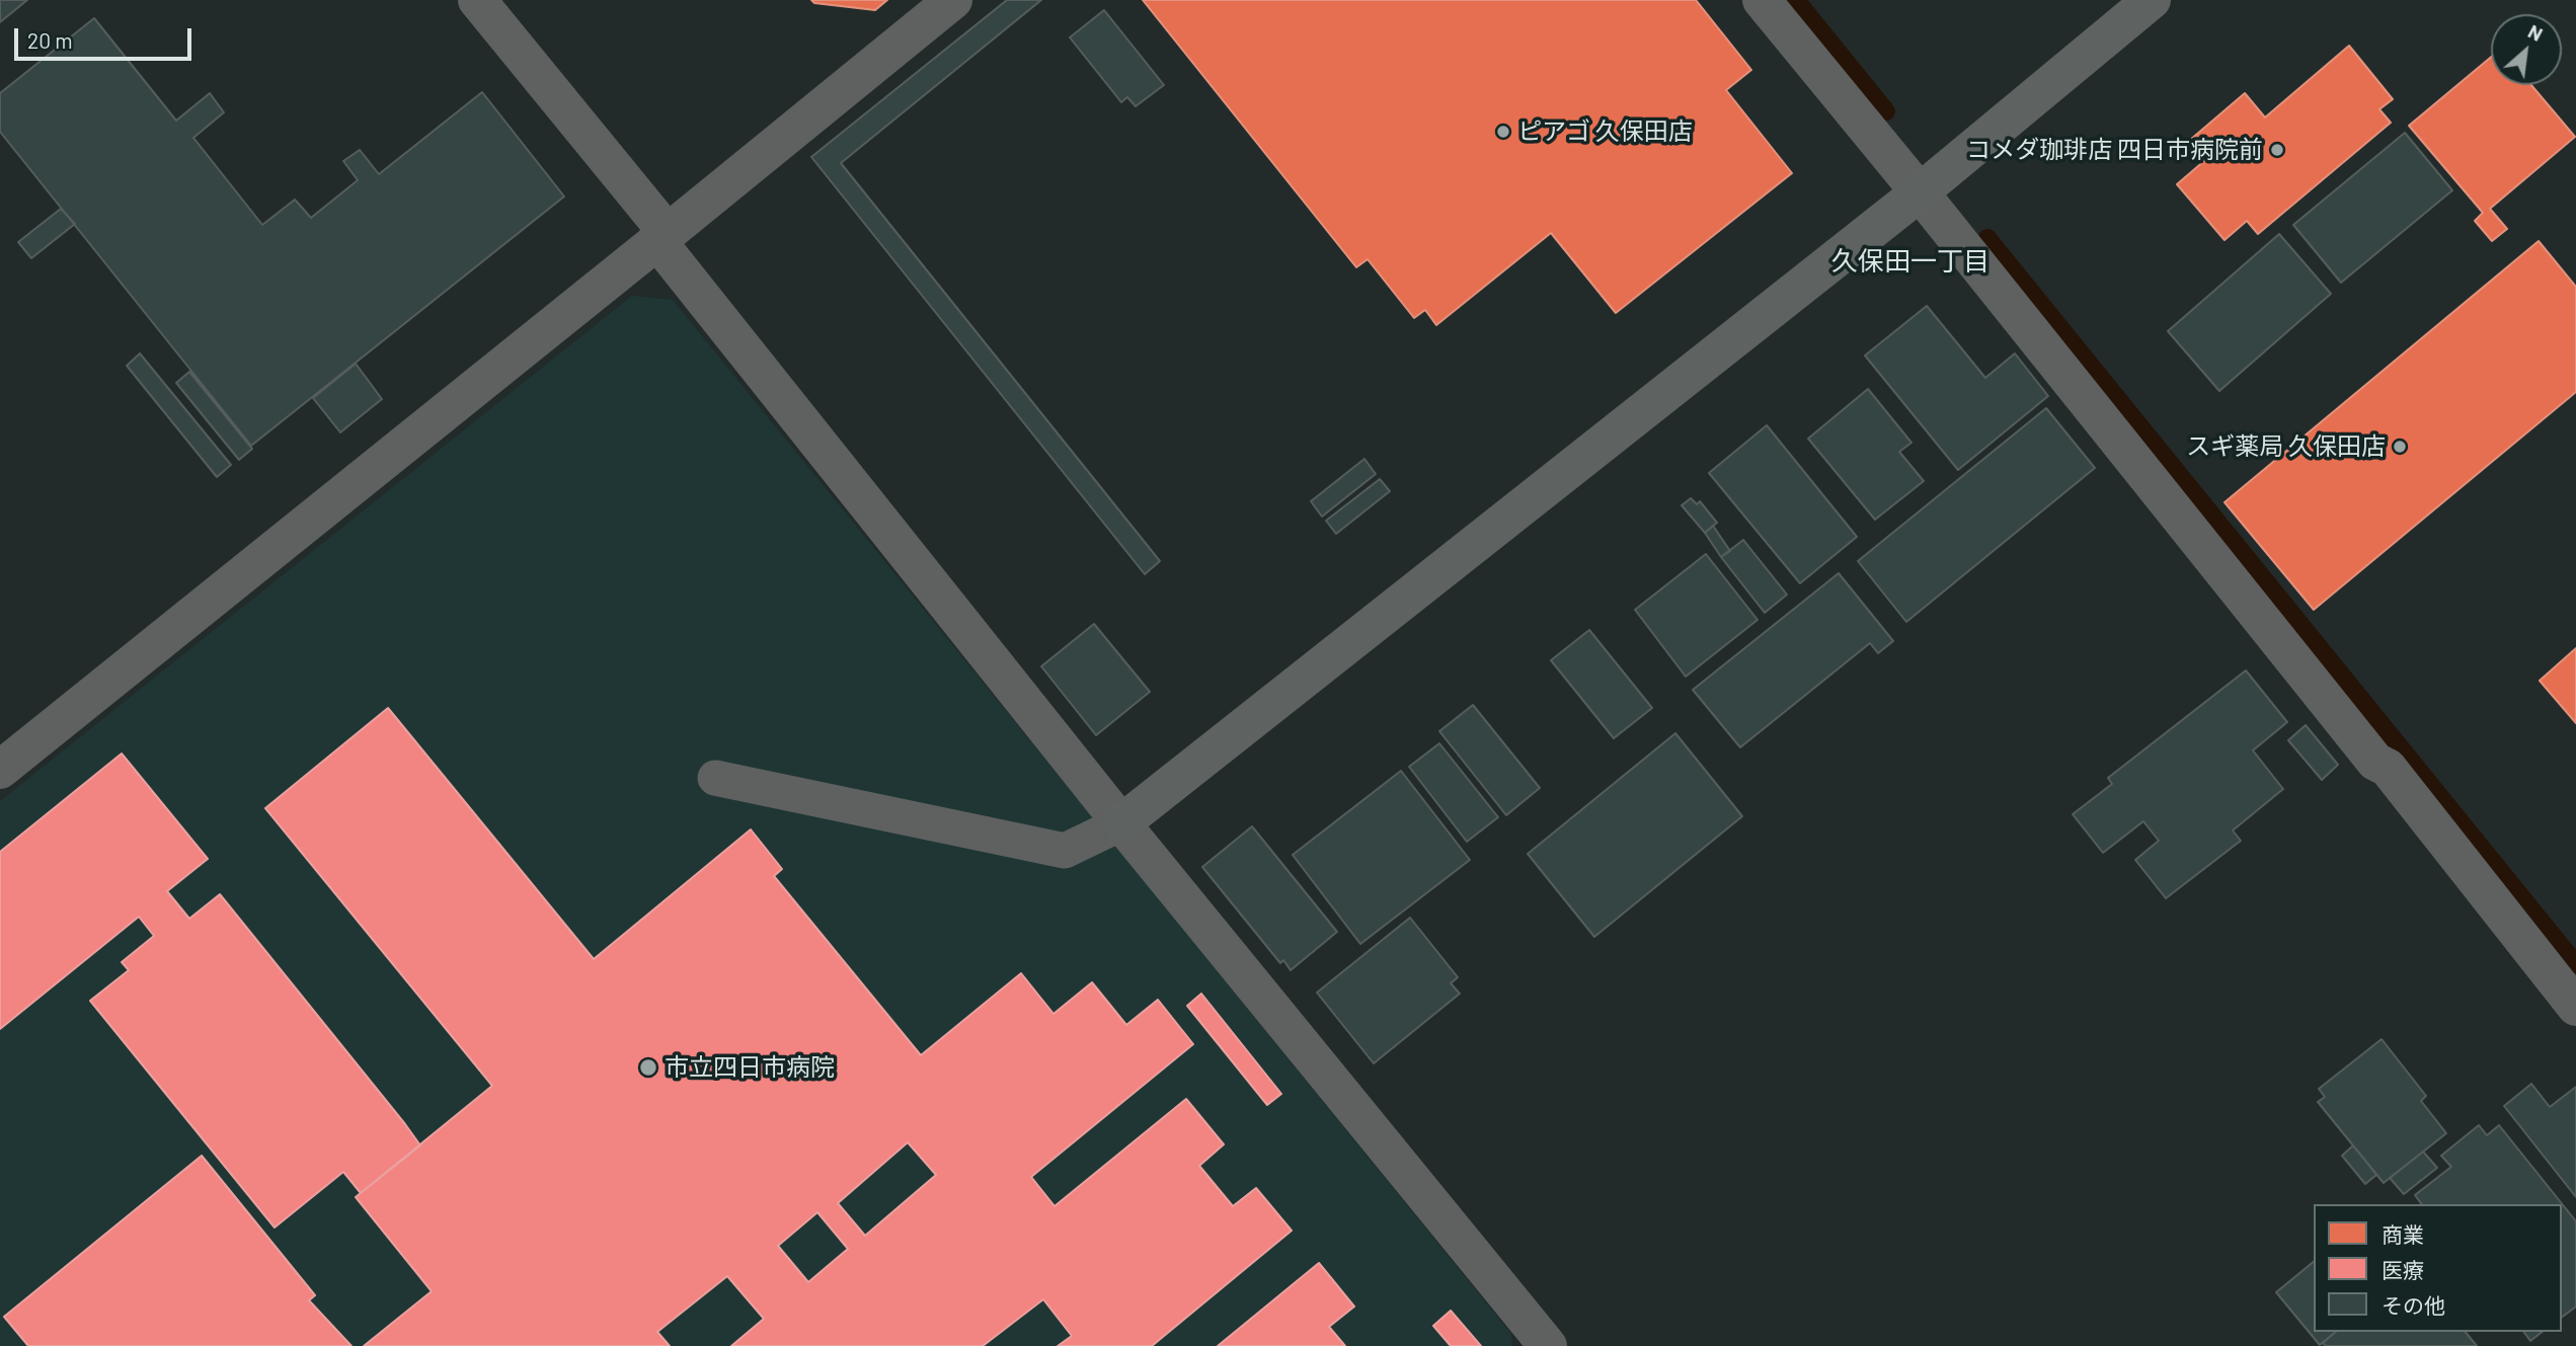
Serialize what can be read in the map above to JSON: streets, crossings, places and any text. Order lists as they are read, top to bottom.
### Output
{
  "districts": ["久保田一丁目"],
  "places": [
    "ピアゴ 久保田店",
    "コメダ珈琲店 四日市病院前",
    "スギ薬局 久保田店",
    "市立四日市病院"
  ],
  "legend": ["商業", "医療", "その他"],
  "scale_bar": "20 m",
  "north": "top right"
}
